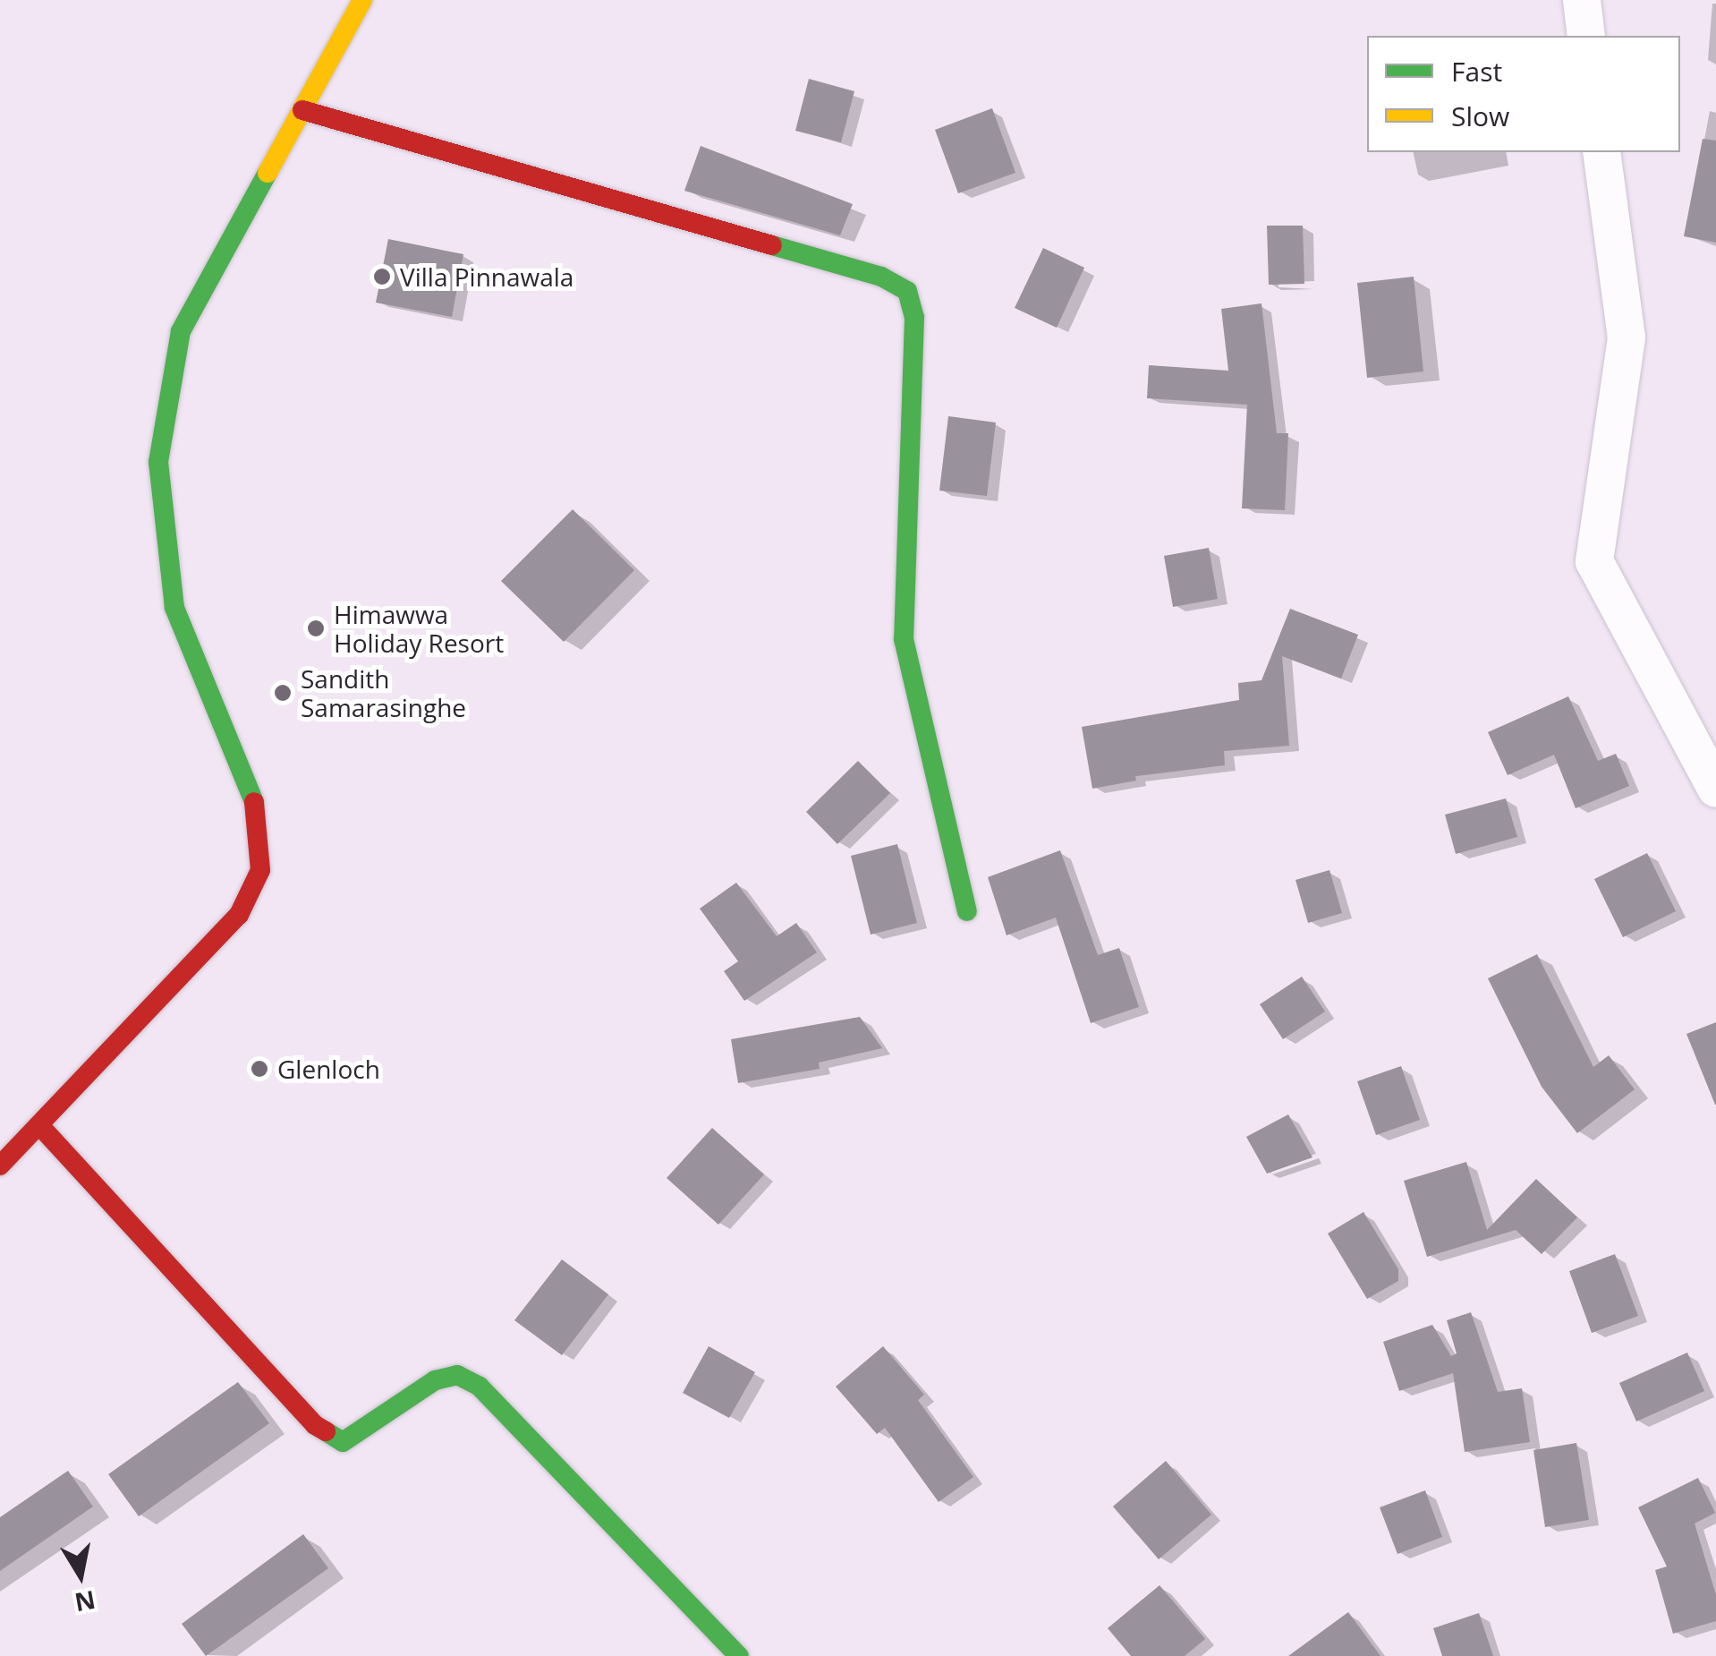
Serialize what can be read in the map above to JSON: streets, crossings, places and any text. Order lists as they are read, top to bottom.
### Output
{
  "places": [
    "Villa Pinnawala",
    "Himawwa Holiday Resort",
    "Sandith Samarasinghe",
    "Glenloch"
  ],
  "legend": ["Fast", "Slow"],
  "north": "bottom"
}
